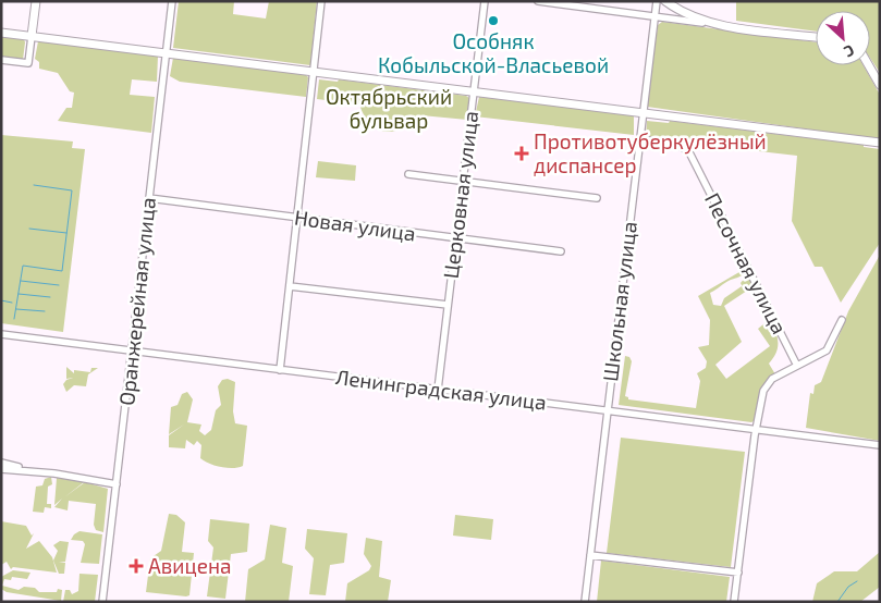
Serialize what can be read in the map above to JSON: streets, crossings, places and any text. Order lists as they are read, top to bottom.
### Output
{
  "streets": {
    "street": [
      "Церковная улица",
      "Новая улица",
      "Песочная улица",
      "Оранжерейная улица",
      "Школьная улица",
      "Ленинградская улица"
    ]
  },
  "crossings": [
    ["Церковная улица", "Новая улица"],
    ["Церковная улица", "Ленинградская улица"],
    ["Новая улица", "Оранжерейная улица"],
    ["Песочная улица", "Школьная улица"],
    ["Оранжерейная улица", "Ленинградская улица"],
    ["Школьная улица", "Ленинградская улица"]
  ],
  "parks": ["Октябрьский бульвар"],
  "places": {
    "other": ["Особняк Кобыльской-Власьевой"],
    "health": ["Противотуберкулёзный диспансер", "Авицена"]
  },
  "north": "bottom right"
}
